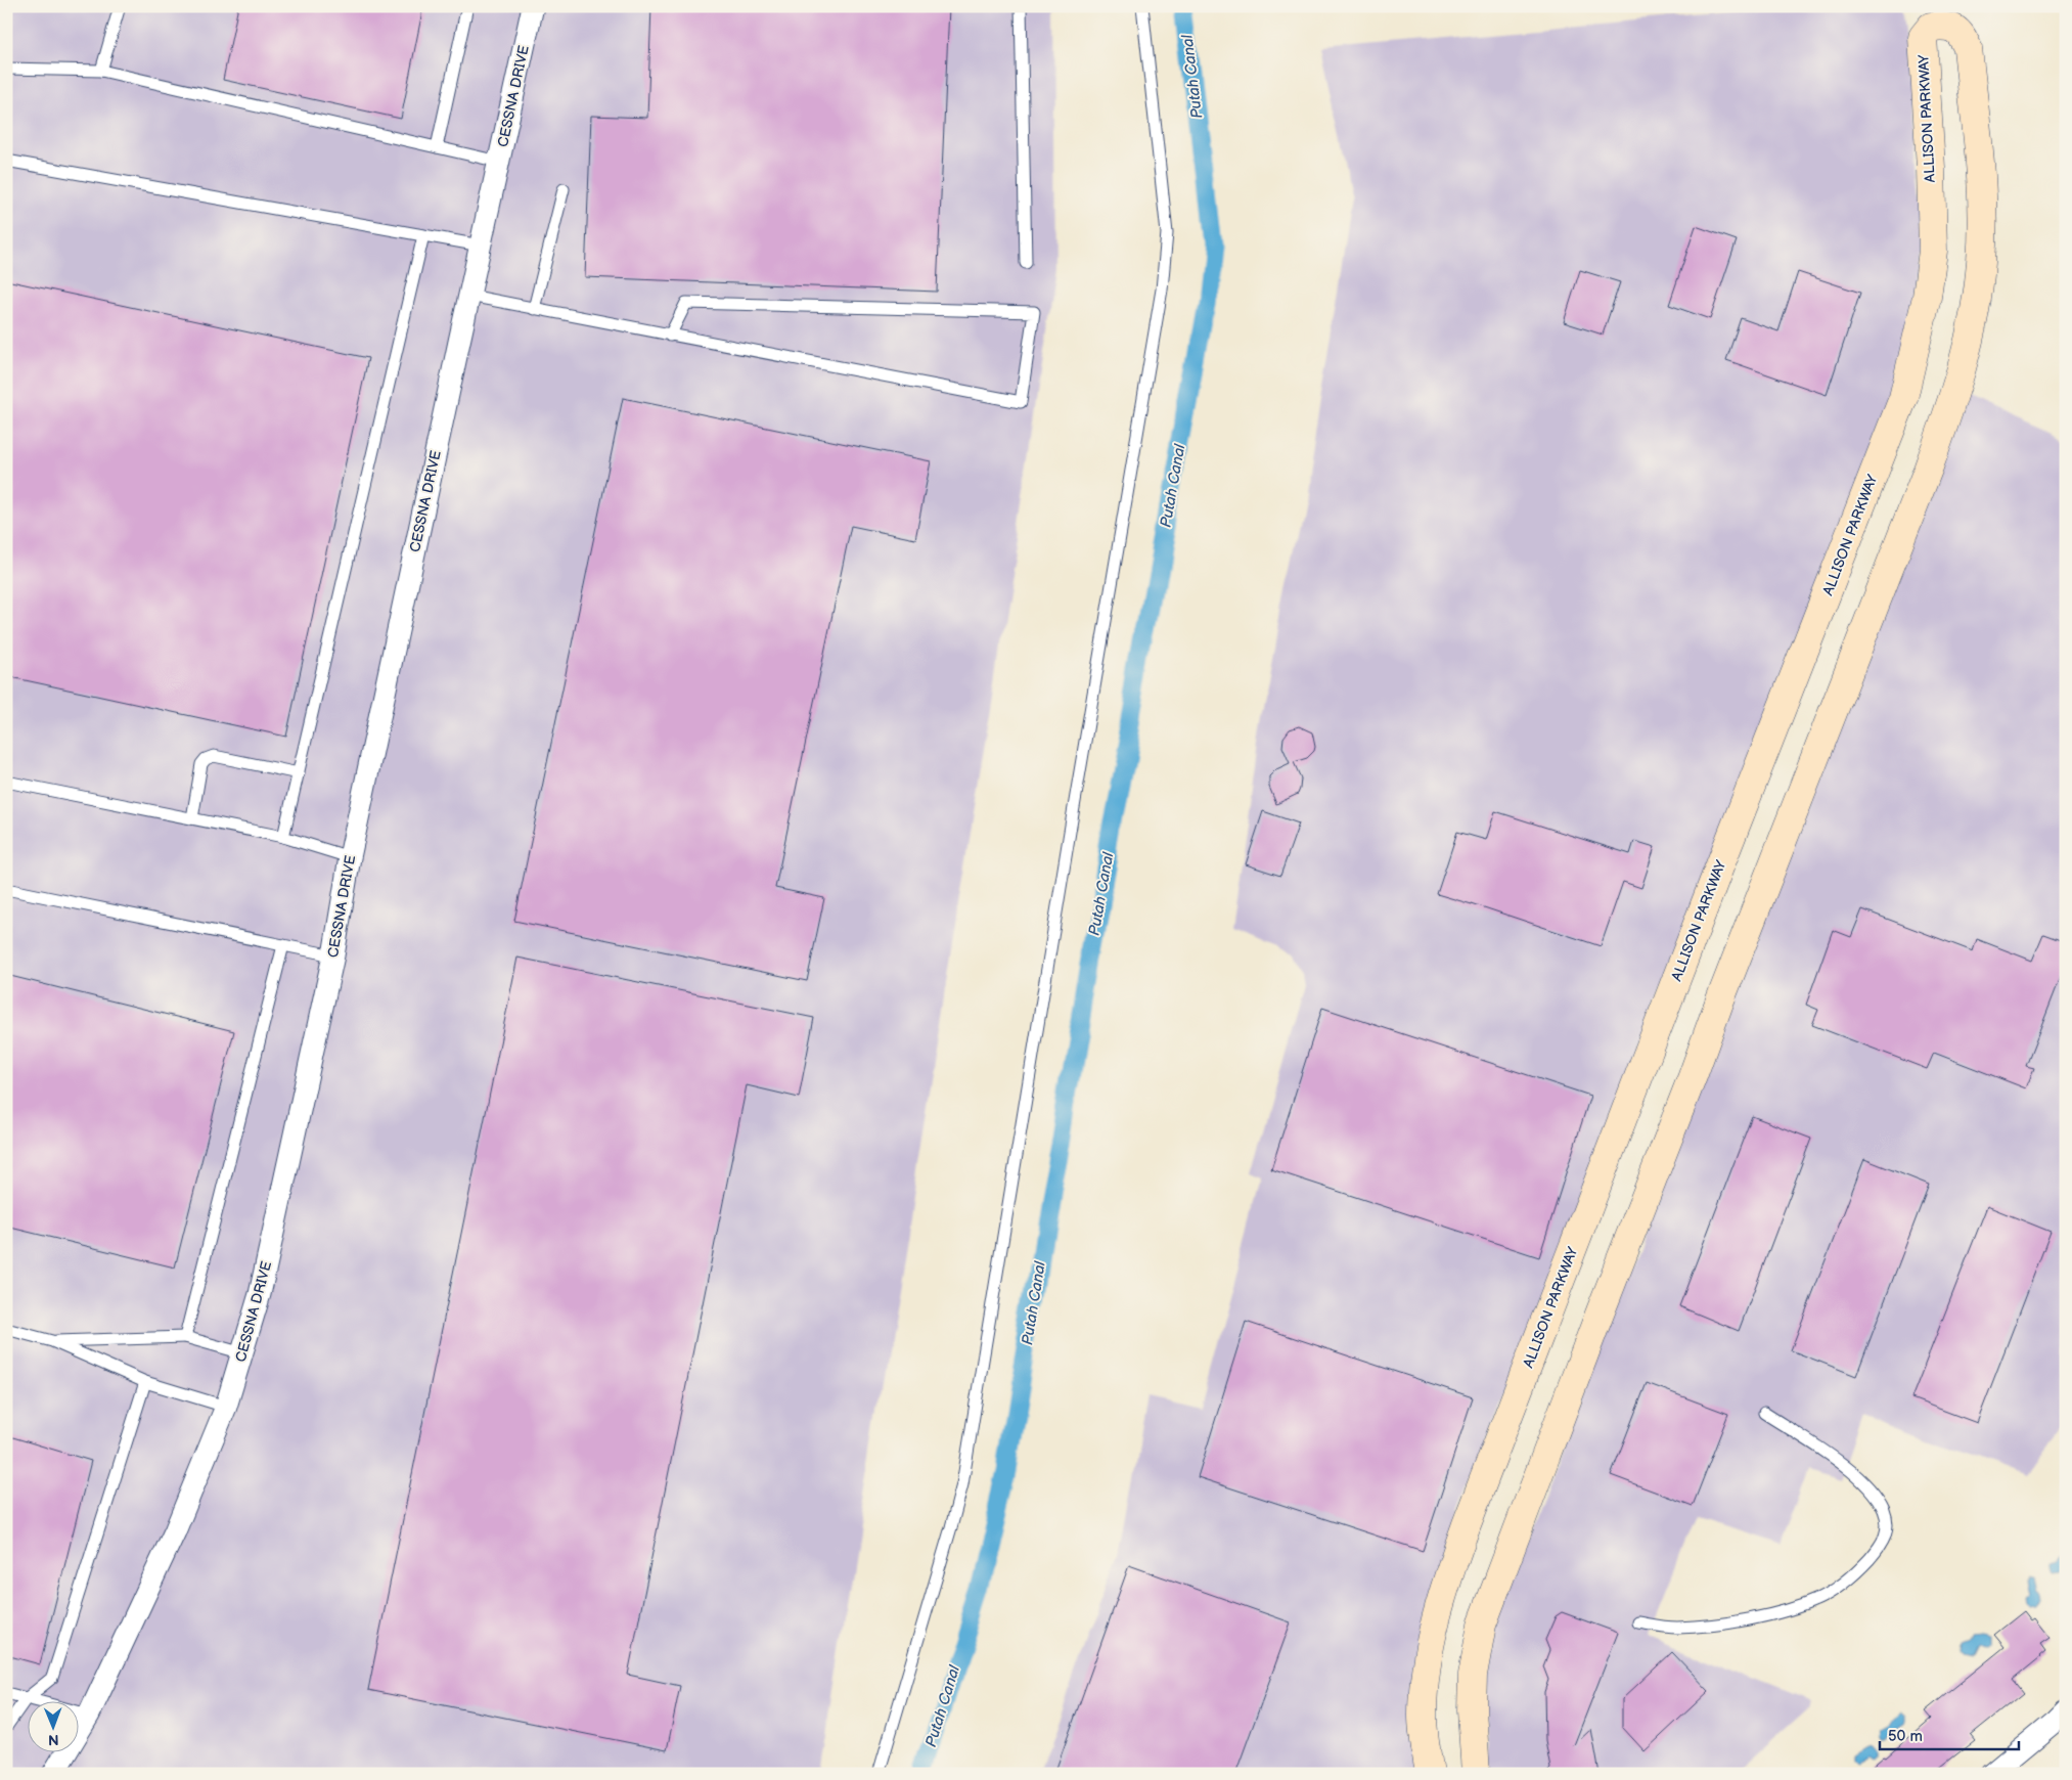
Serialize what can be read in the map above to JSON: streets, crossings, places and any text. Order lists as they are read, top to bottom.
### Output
{
  "streets": {
    "street": ["CESSNA DRIVE", "ALLISON PARKWAY"]
  },
  "water": ["Putah Canal"],
  "scale_bar": "50 m",
  "north": "bottom"
}
